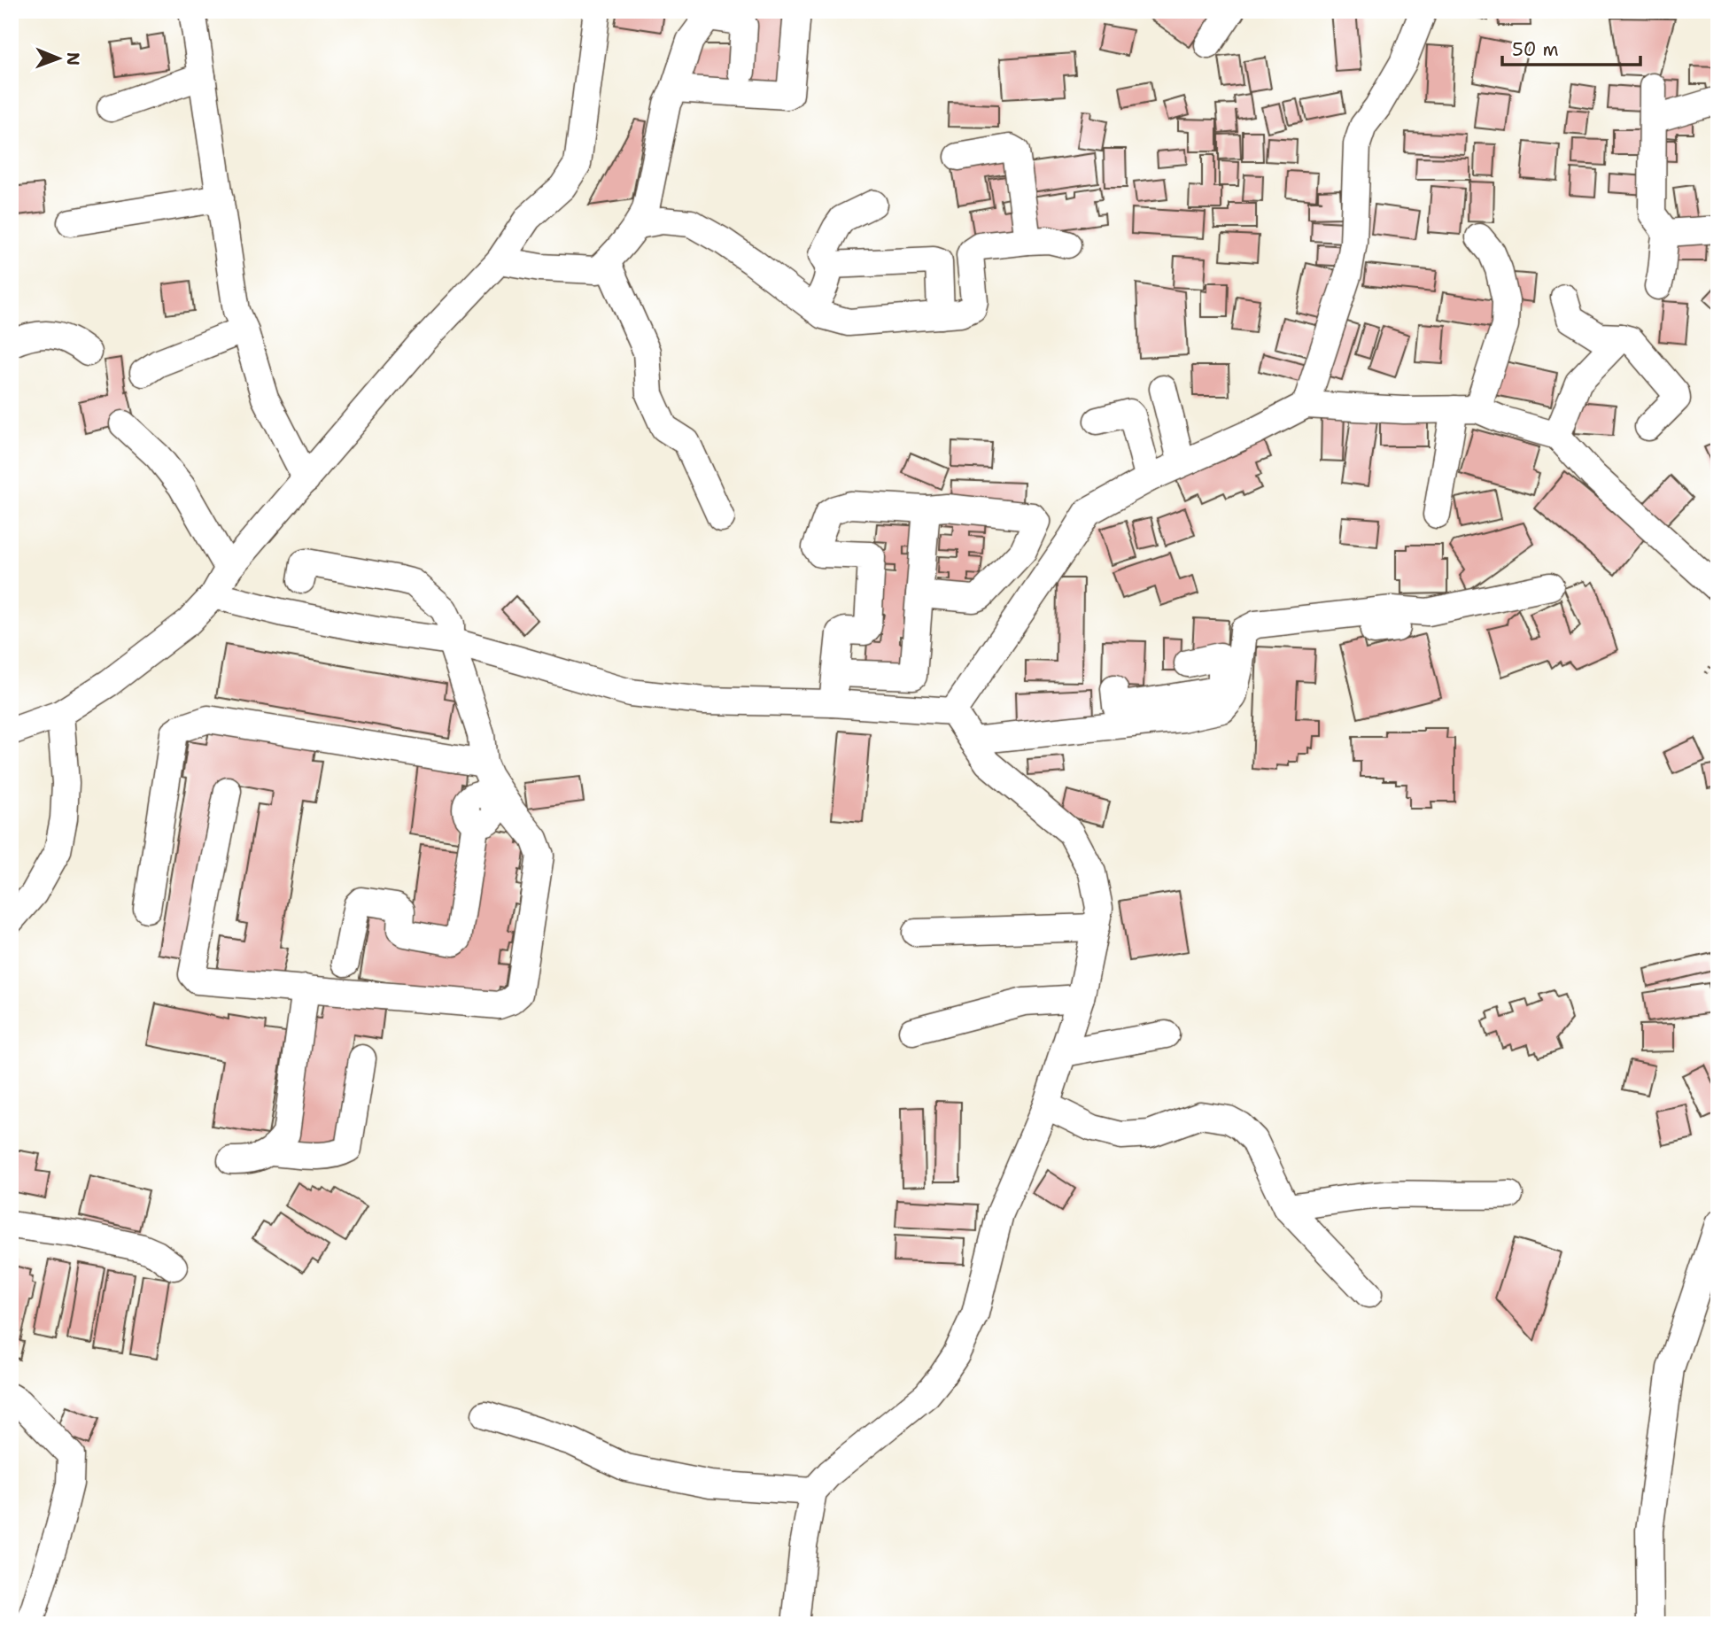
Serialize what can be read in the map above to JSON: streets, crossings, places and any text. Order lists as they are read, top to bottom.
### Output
{
  "scale_bar": "50 m",
  "north": "right"
}
